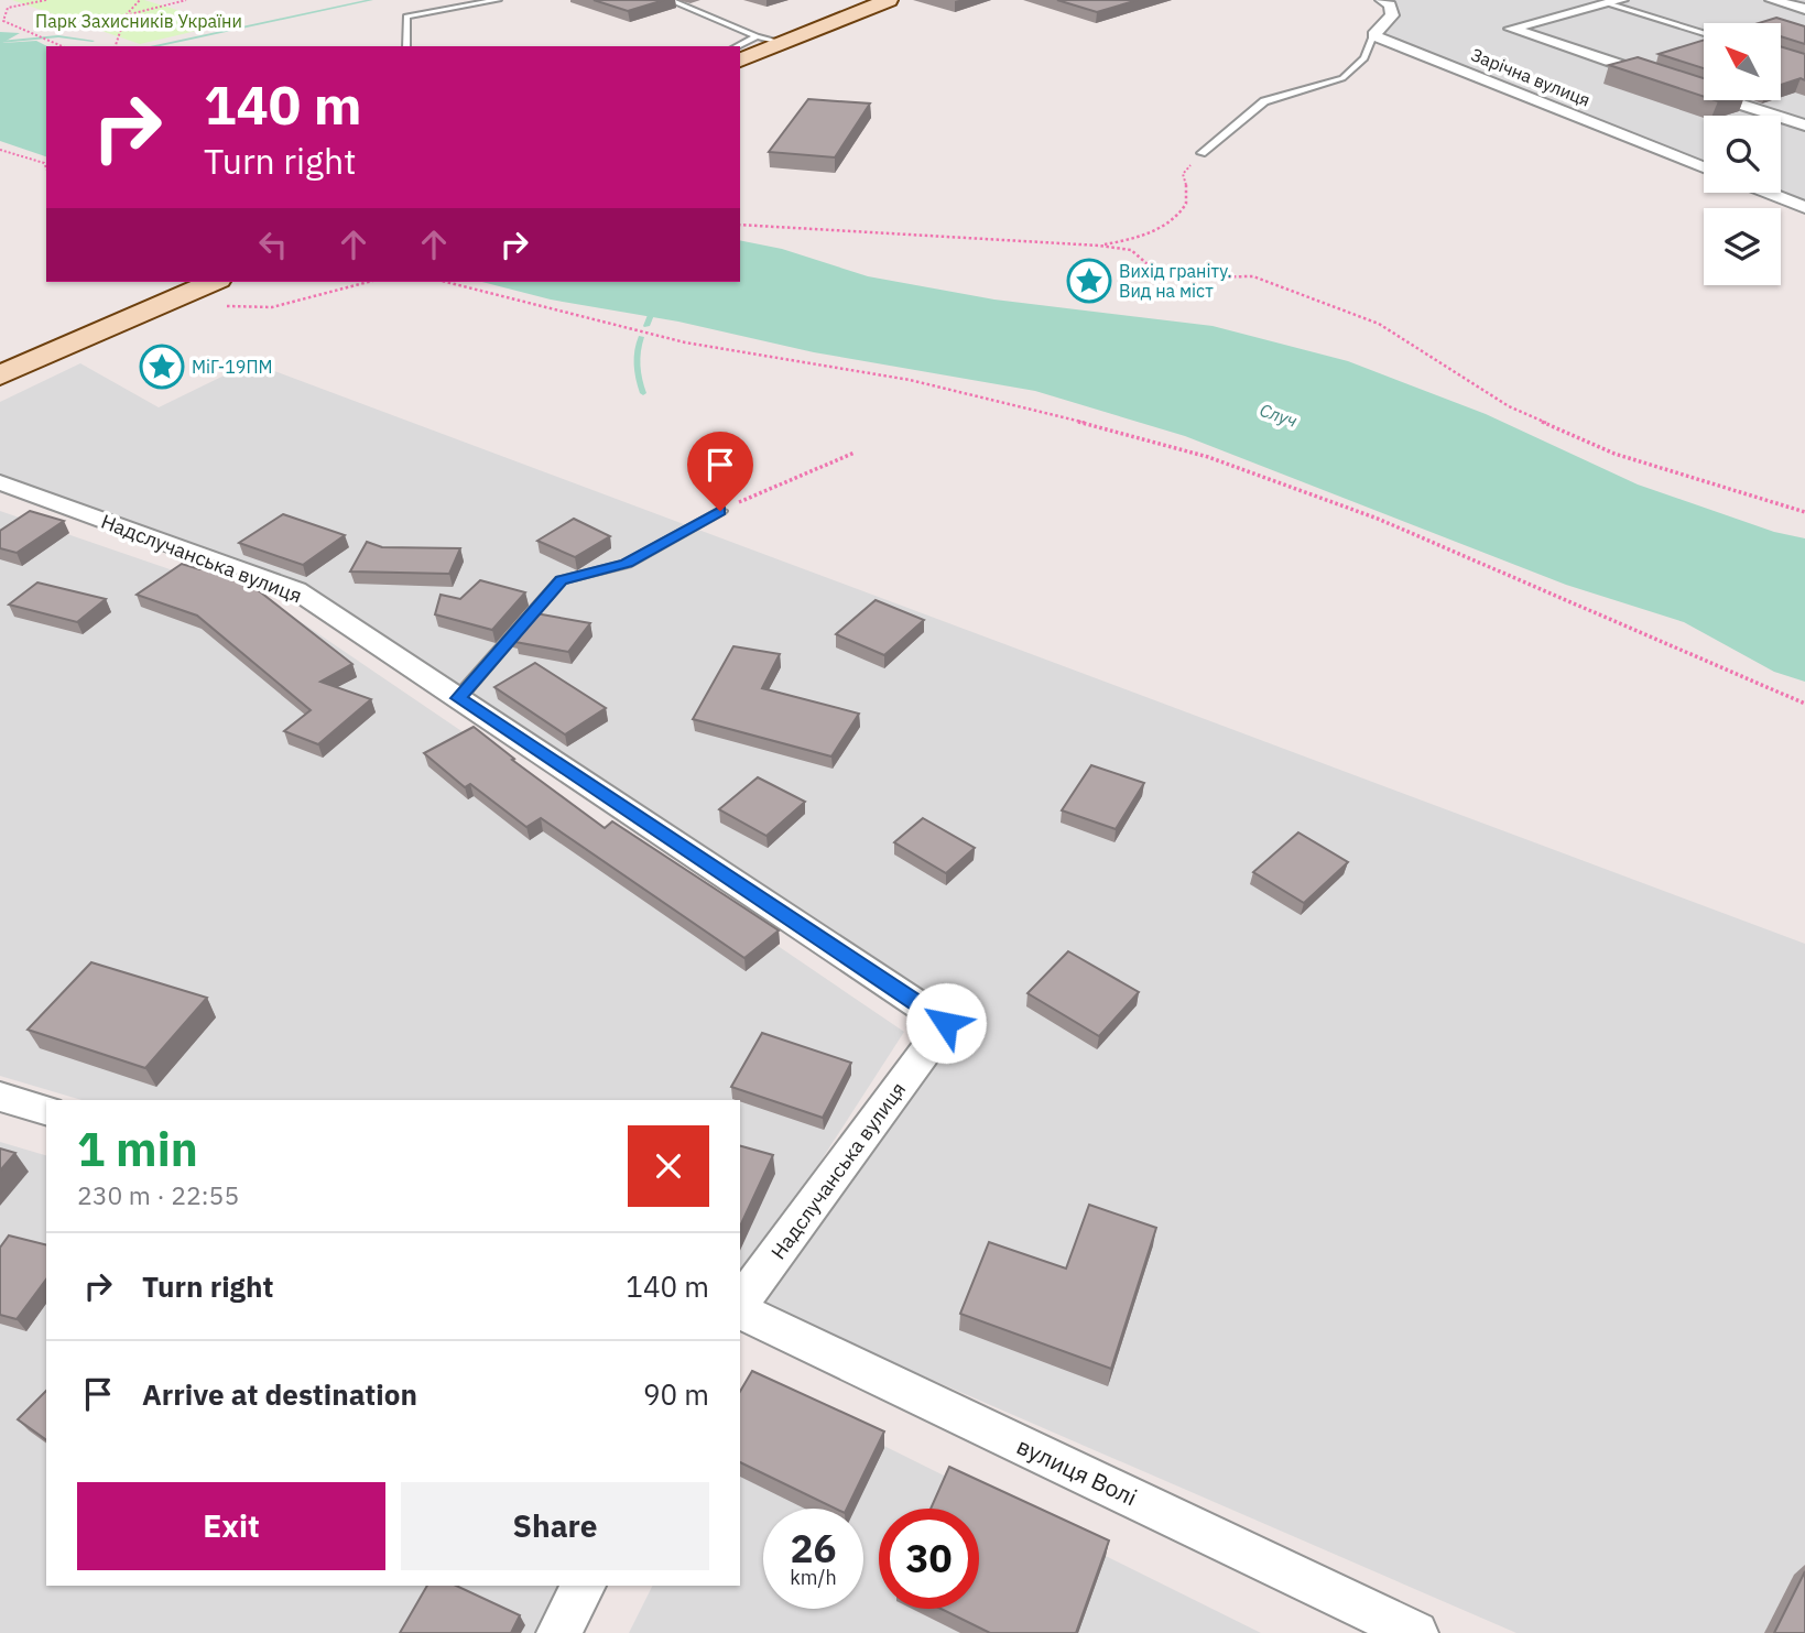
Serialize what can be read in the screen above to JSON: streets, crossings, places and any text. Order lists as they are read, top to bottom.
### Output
{
  "streets": {
    "street": ["Зарічна вулиця", "Надслучанська вулиця", "вулиця Волі"]
  },
  "water": ["Случ"],
  "parks": ["Парк Захисників України"],
  "places": {
    "place": ["Вихід граніту. Вид на міст", "МіГ-19ПМ"]
  },
  "north": "top left",
  "page": {
    "turn": ["140 m", "Turn right"],
    "heading": ["1 min", "230 m · 22:55"],
    "list": [
      {
        "name": "Turn right",
        "value": "140 m"
      },
      {
        "name": "Arrive at destination",
        "value": "90 m"
      }
    ],
    "buttons": ["Exit", "Share"],
    "speed": "26 km/h",
    "limit": "30"
  }
}
